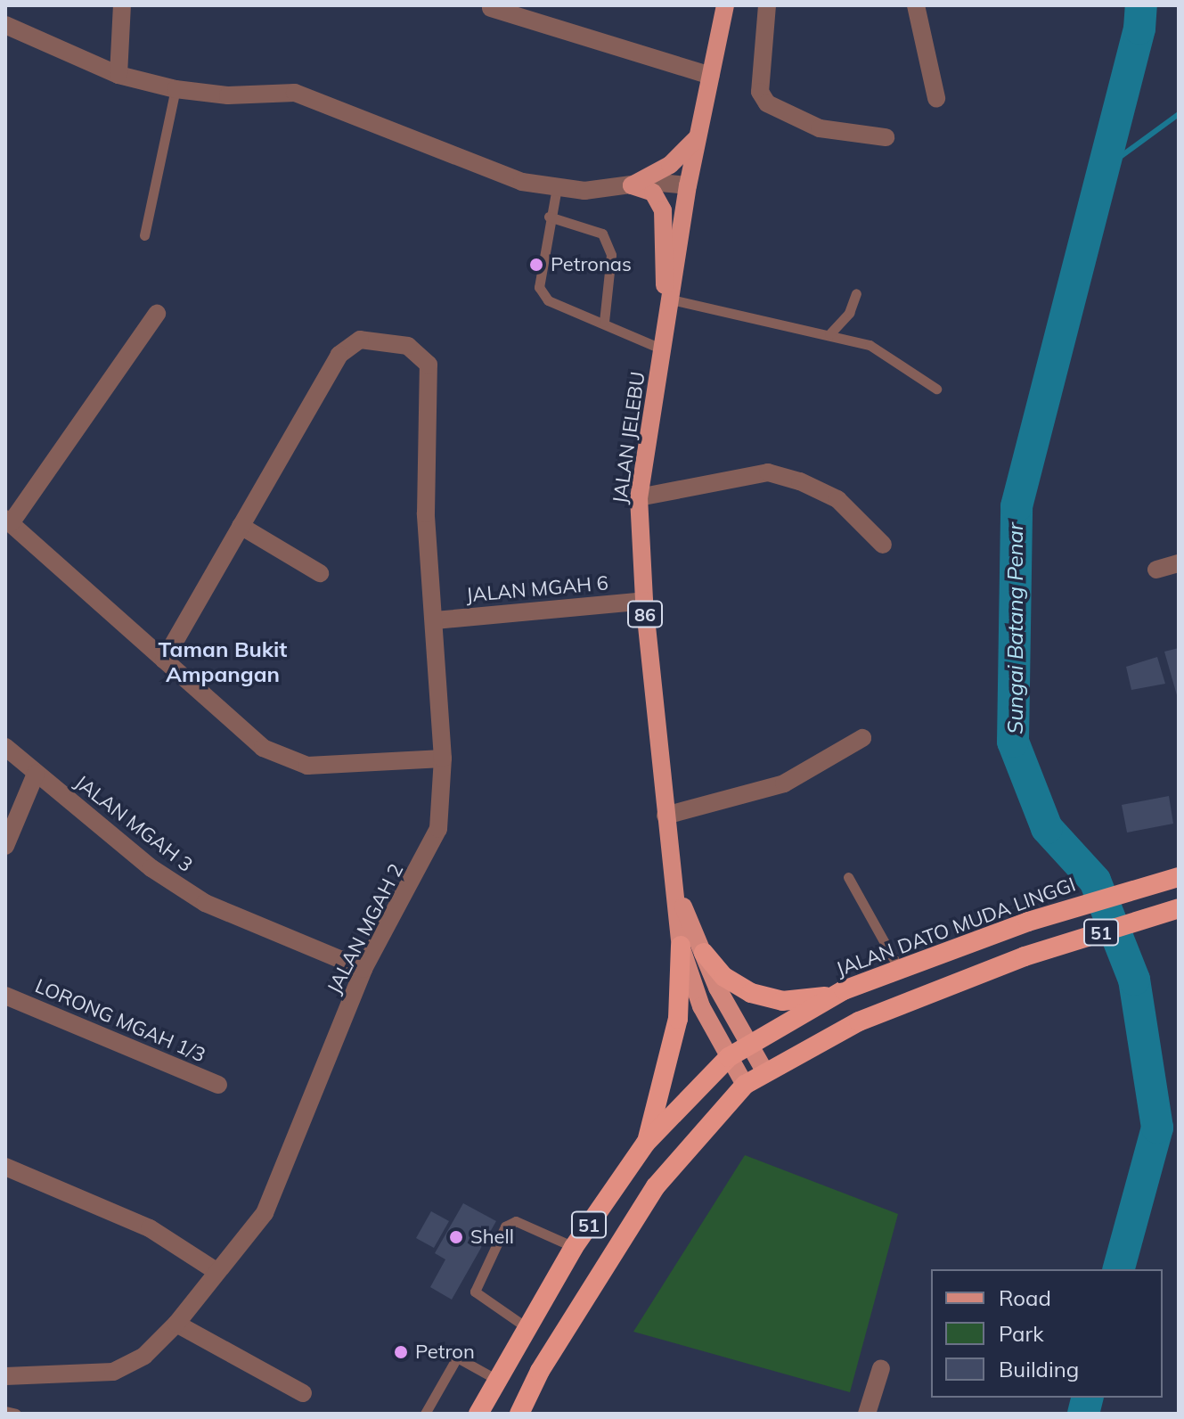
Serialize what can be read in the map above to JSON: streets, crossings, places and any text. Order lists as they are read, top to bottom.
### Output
{
  "streets": {
    "highway": ["JALAN DATO MUDA LINGGI", "51"],
    "main road": ["JALAN JELEBU", "86"],
    "street": [
      "JALAN MGAH 6",
      "JALAN MGAH 3",
      "JALAN MGAH 2",
      "LORONG MGAH 1/3"
    ]
  },
  "crossings": [
    ["JALAN JELEBU", "JALAN MGAH 6"],
    ["JALAN JELEBU", "JALAN DATO MUDA LINGGI"],
    ["JALAN JELEBU", "51"],
    ["JALAN MGAH 6", "JALAN MGAH 2"],
    ["JALAN MGAH 3", "JALAN MGAH 2"]
  ],
  "districts": ["Taman Bukit Ampangan"],
  "water": ["Sungai Batang Penar"],
  "places": ["Petronas", "Shell", "Petron"],
  "legend": ["Road", "Park", "Building"]
}
